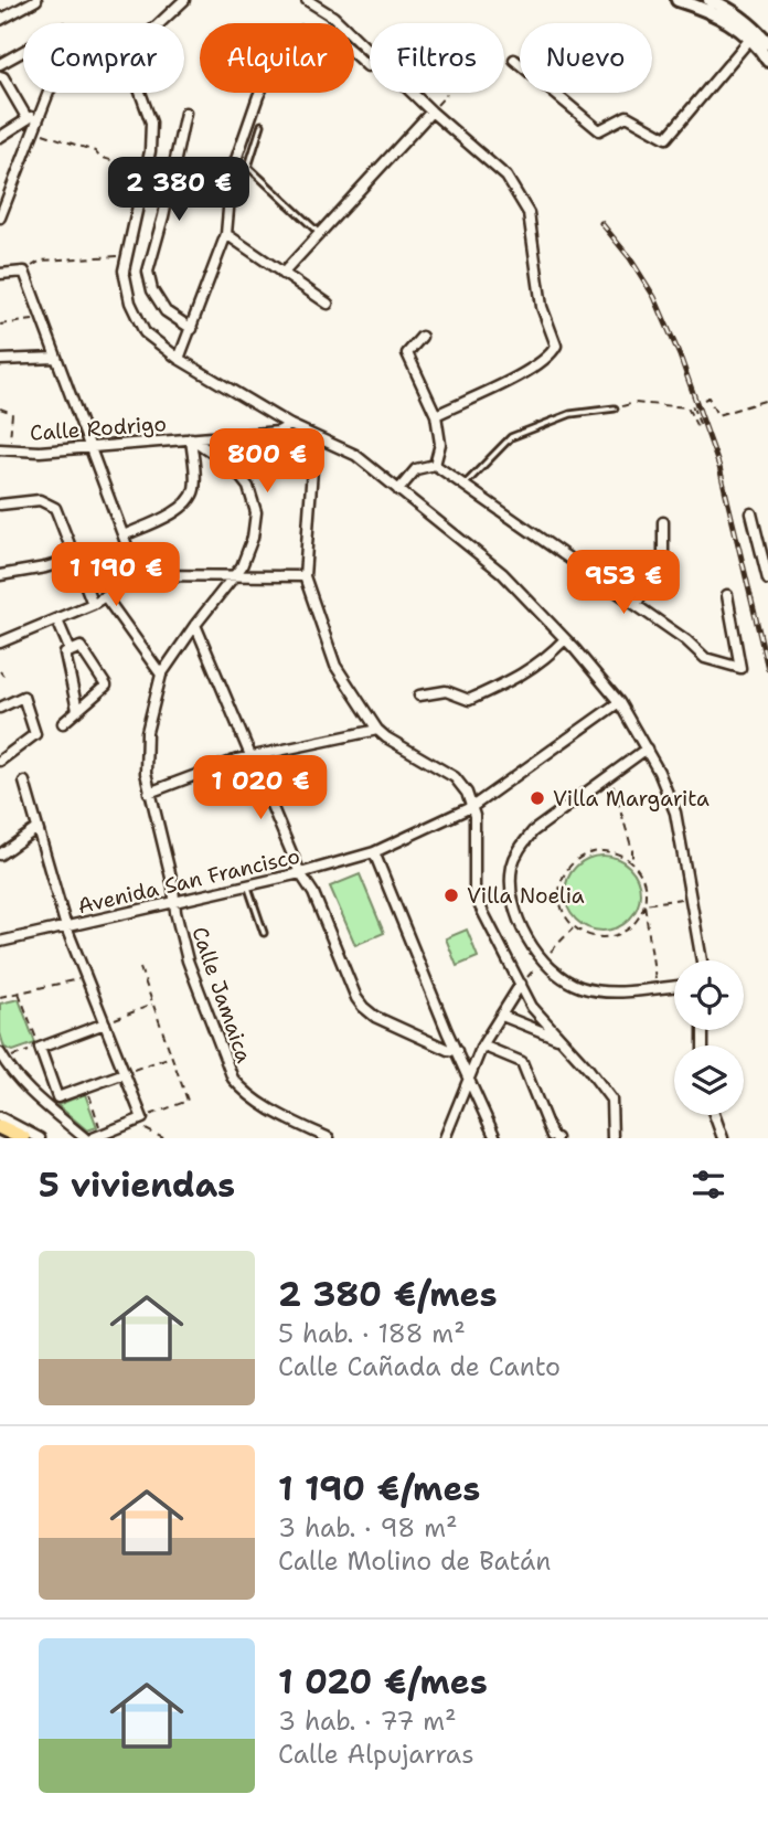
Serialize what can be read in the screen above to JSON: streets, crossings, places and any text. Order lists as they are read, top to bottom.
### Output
{
  "streets": {
    "street": ["Calle Rodrigo", "Avenida San Francisco", "Calle Jamaica"]
  },
  "crossings": [
    ["Avenida San Francisco", "Calle Jamaica"]
  ],
  "places": ["Villa Margarita", "Villa Noelia"],
  "page": {
    "chip": [
      "Comprar",
      "Alquilar",
      "Filtros",
      "Nuevo"
    ],
    "price": [
      "2 380 €",
      "800 €",
      "1 190 €",
      "953 €",
      "1 020 €"
    ],
    "heading": "5 viviendas",
    "list": [
      {
        "name": "2 380 €/mes",
        "note": "5 hab. · 188 m² · Calle Cañada de Canto"
      },
      {
        "name": "1 190 €/mes",
        "note": "3 hab. · 98 m² · Calle Molino de Batán"
      },
      {
        "name": "1 020 €/mes",
        "note": "3 hab. · 77 m² · Calle Alpujarras"
      }
    ]
  }
}
